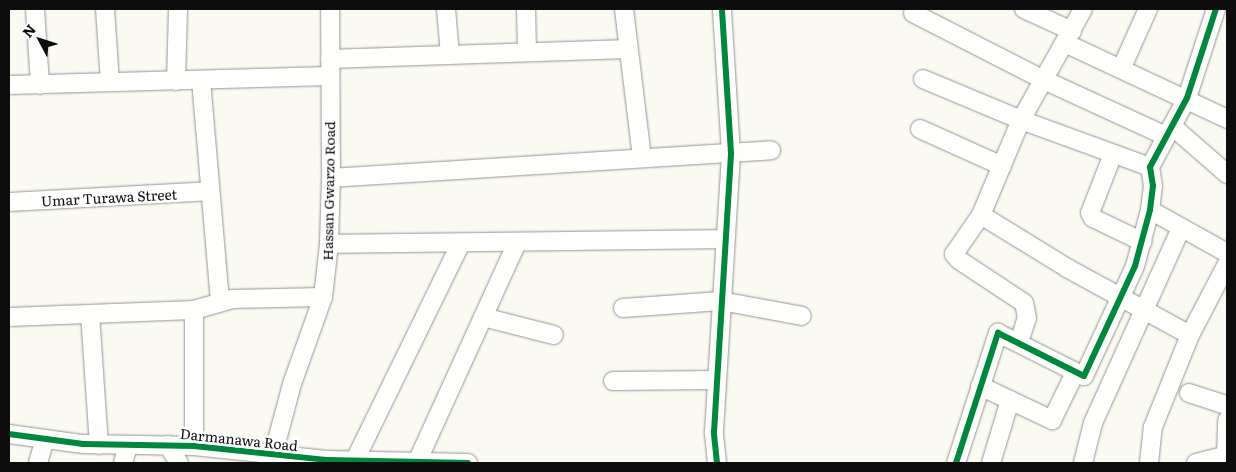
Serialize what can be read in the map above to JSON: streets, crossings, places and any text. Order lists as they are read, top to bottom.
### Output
{
  "streets": {
    "street": ["Hassan Gwarzo Road", "Umar Turawa Street", "Darmanawa Road"]
  },
  "crossings": [
    ["Hassan Gwarzo Road", "Darmanawa Road"]
  ],
  "north": "top left"
}
